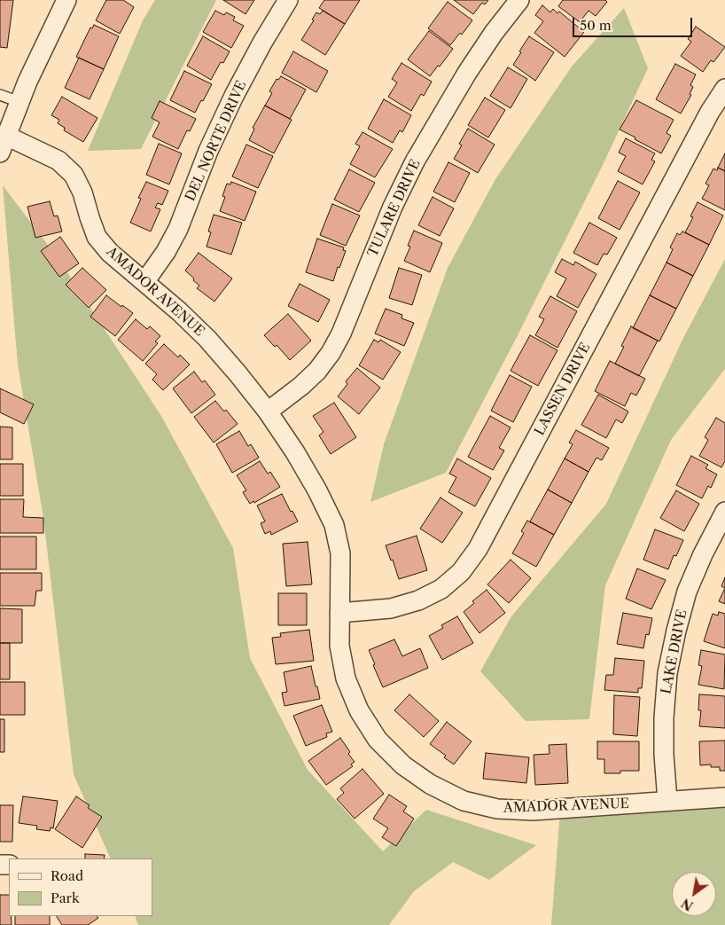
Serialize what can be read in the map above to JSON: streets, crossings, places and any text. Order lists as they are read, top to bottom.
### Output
{
  "streets": {
    "street": [
      "DEL NORTE DRIVE",
      "TULARE DRIVE",
      "AMADOR AVENUE",
      "LASSEN DRIVE",
      "LAKE DRIVE"
    ]
  },
  "crossings": [
    ["DEL NORTE DRIVE", "AMADOR AVENUE"],
    ["TULARE DRIVE", "AMADOR AVENUE"],
    ["AMADOR AVENUE", "LASSEN DRIVE"],
    ["AMADOR AVENUE", "LAKE DRIVE"]
  ],
  "legend": ["Road", "Park"],
  "scale_bar": "50 m",
  "north": "bottom left"
}
